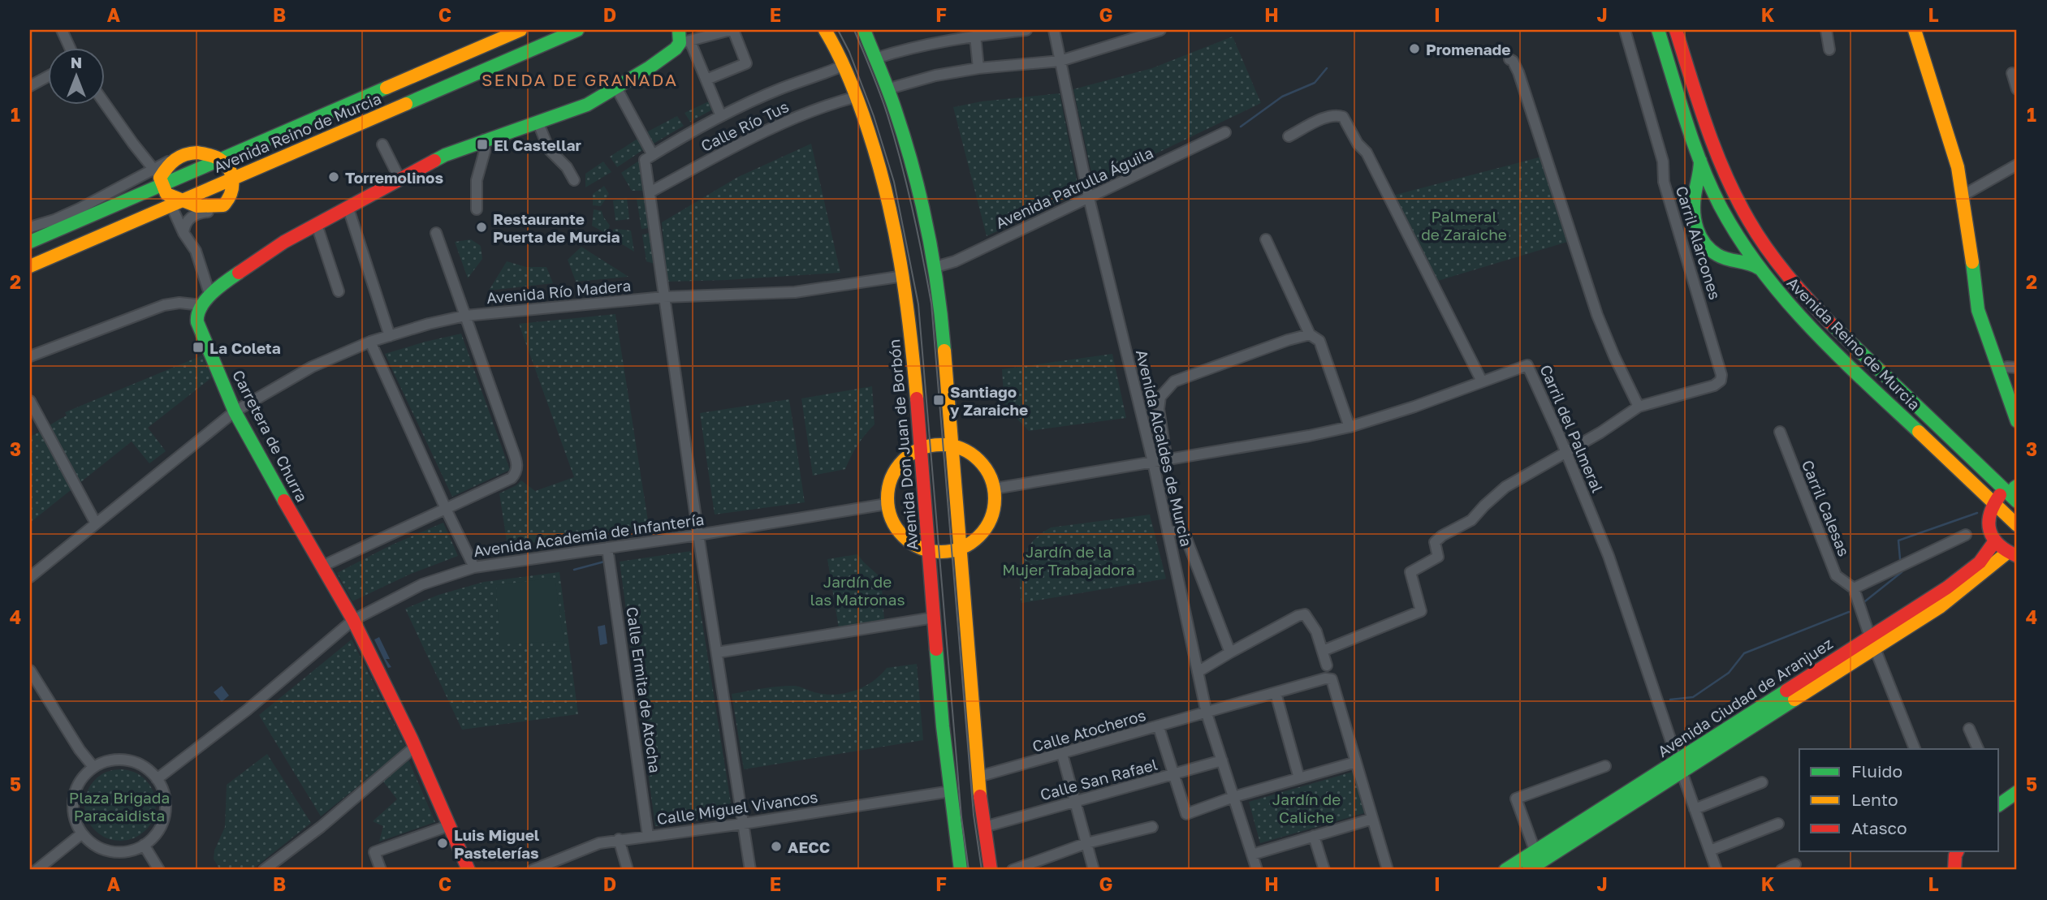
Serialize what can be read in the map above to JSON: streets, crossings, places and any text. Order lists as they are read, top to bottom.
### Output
{
  "streets": {
    "main road": [
      "Avenida Reino de Murcia",
      "Carretera de Churra",
      "Avenida Don Juan de Borbón",
      "Avenida Ciudad de Aranjuez"
    ],
    "street": [
      "Calle Río Tus",
      "Avenida Patrulla Águila",
      "Carril Alarcones",
      "Avenida Río Madera",
      "Carril del Palmeral",
      "Avenida Alcaldes de Murcia",
      "Carril Calesas",
      "Avenida Academia de Infantería",
      "Calle Ermita de Atocha",
      "Calle Atocheros",
      "Calle San Rafael",
      "Calle Miguel Vivancos"
    ]
  },
  "crossings": [
    ["Calle Río Tus", "Avenida Don Juan de Borbón"],
    ["Avenida Patrulla Águila", "Avenida Alcaldes de Murcia"],
    ["Carril Alarcones", "Carril del Palmeral"],
    ["Avenida Río Madera", "Carretera de Churra"],
    ["Avenida Río Madera", "Avenida Don Juan de Borbón"],
    ["Carril del Palmeral", "Avenida Ciudad de Aranjuez"],
    ["Carretera de Churra", "Avenida Academia de Infantería"],
    ["Avenida Don Juan de Borbón", "Calle Miguel Vivancos"],
    ["Avenida Alcaldes de Murcia", "Calle Atocheros"],
    ["Avenida Alcaldes de Murcia", "Calle San Rafael"],
    ["Carril Calesas", "Avenida Ciudad de Aranjuez"],
    ["Avenida Academia de Infantería", "Calle Ermita de Atocha"],
    ["Calle Ermita de Atocha", "Calle Miguel Vivancos"]
  ],
  "districts": ["SENDA DE GRANADA"],
  "parks": [
    "Palmeral de Zaraiche",
    "Jardín de la Mujer Trabajadora",
    "Jardín de las Matronas",
    "Plaza Brigada Paracaidista",
    "Jardín de Caliche"
  ],
  "places": {
    "other": [
      "Promenade",
      "Torremolinos",
      "Restaurante Puerta de Murcia",
      "Luis Miguel Pastelerías",
      "AECC"
    ],
    "transit": ["El Castellar", "La Coleta", "Santiago y Zaraiche"]
  },
  "legend": ["Fluido", "Lento", "Atasco"],
  "north": "top",
  "grid": {
    "columns": [
      "A",
      "B",
      "C",
      "D",
      "E",
      "F",
      "G",
      "H",
      "I",
      "J",
      "K",
      "L"
    ],
    "rows": [
      "1",
      "2",
      "3",
      "4",
      "5"
    ]
  }
}
